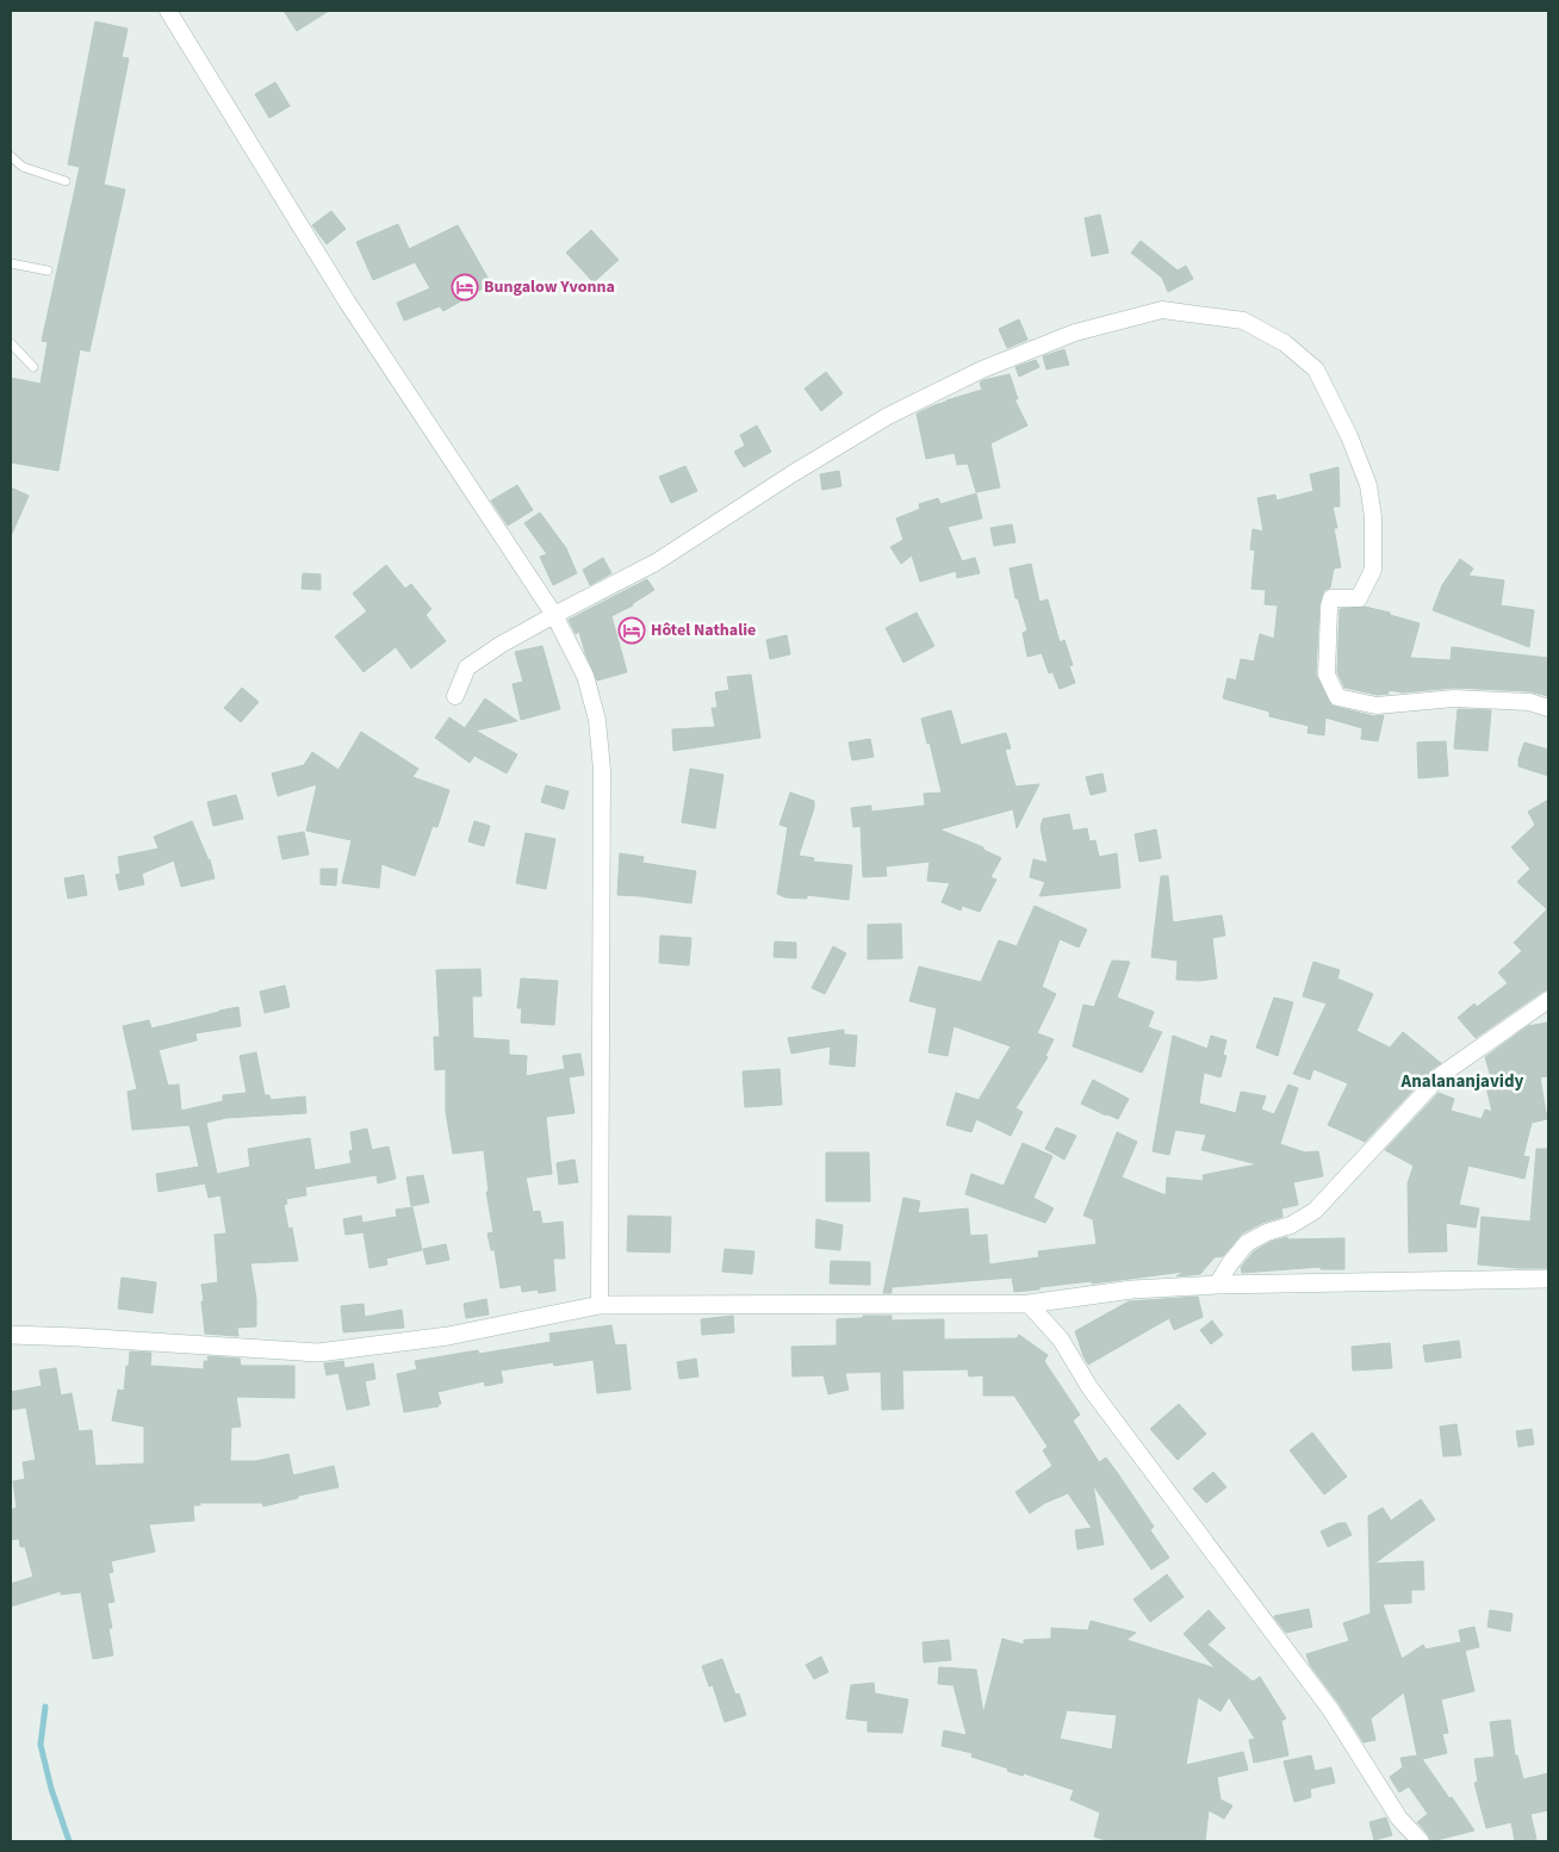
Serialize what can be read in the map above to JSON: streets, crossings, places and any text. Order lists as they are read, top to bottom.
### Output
{
  "districts": ["Analananjavidy"],
  "places": {
    "hotel": ["Bungalow Yvonna", "Hôtel Nathalie"]
  }
}
